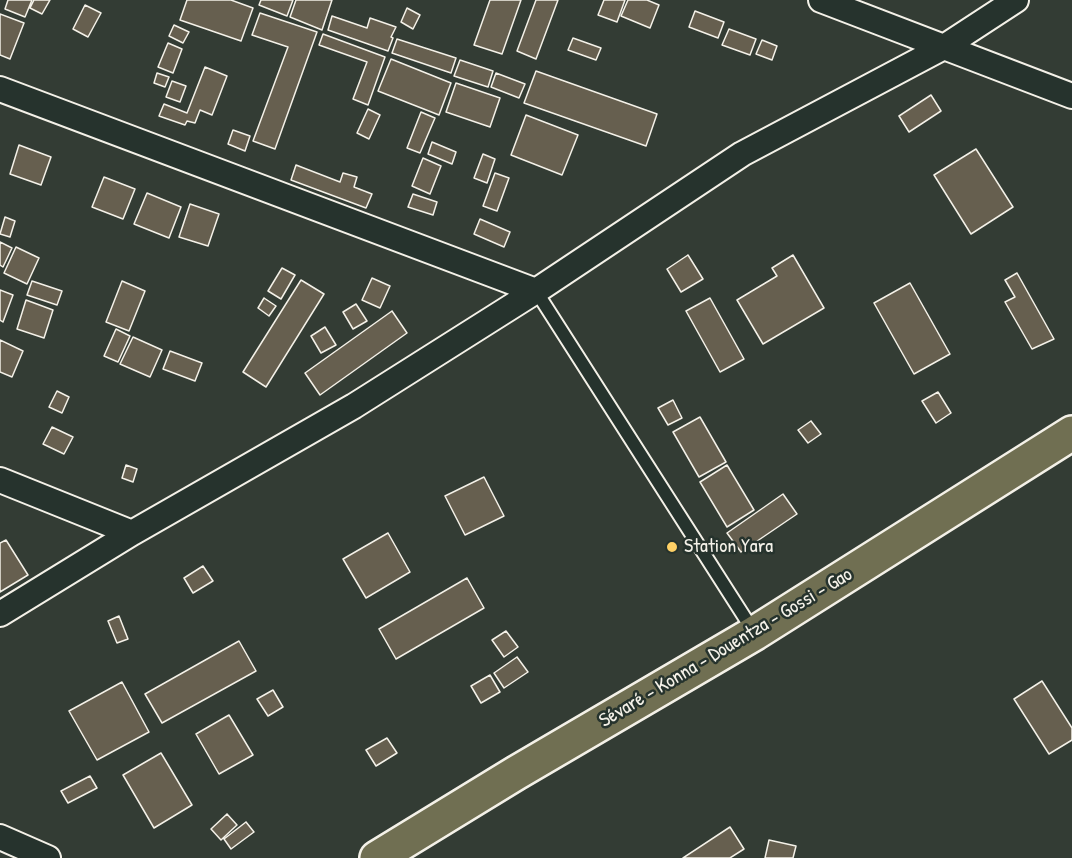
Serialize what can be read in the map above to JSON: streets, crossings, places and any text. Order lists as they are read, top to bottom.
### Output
{
  "streets": {
    "main road": ["Sévaré - Konna - Douentza - Gossi - Gao"]
  },
  "places": ["Station Yara"]
}
